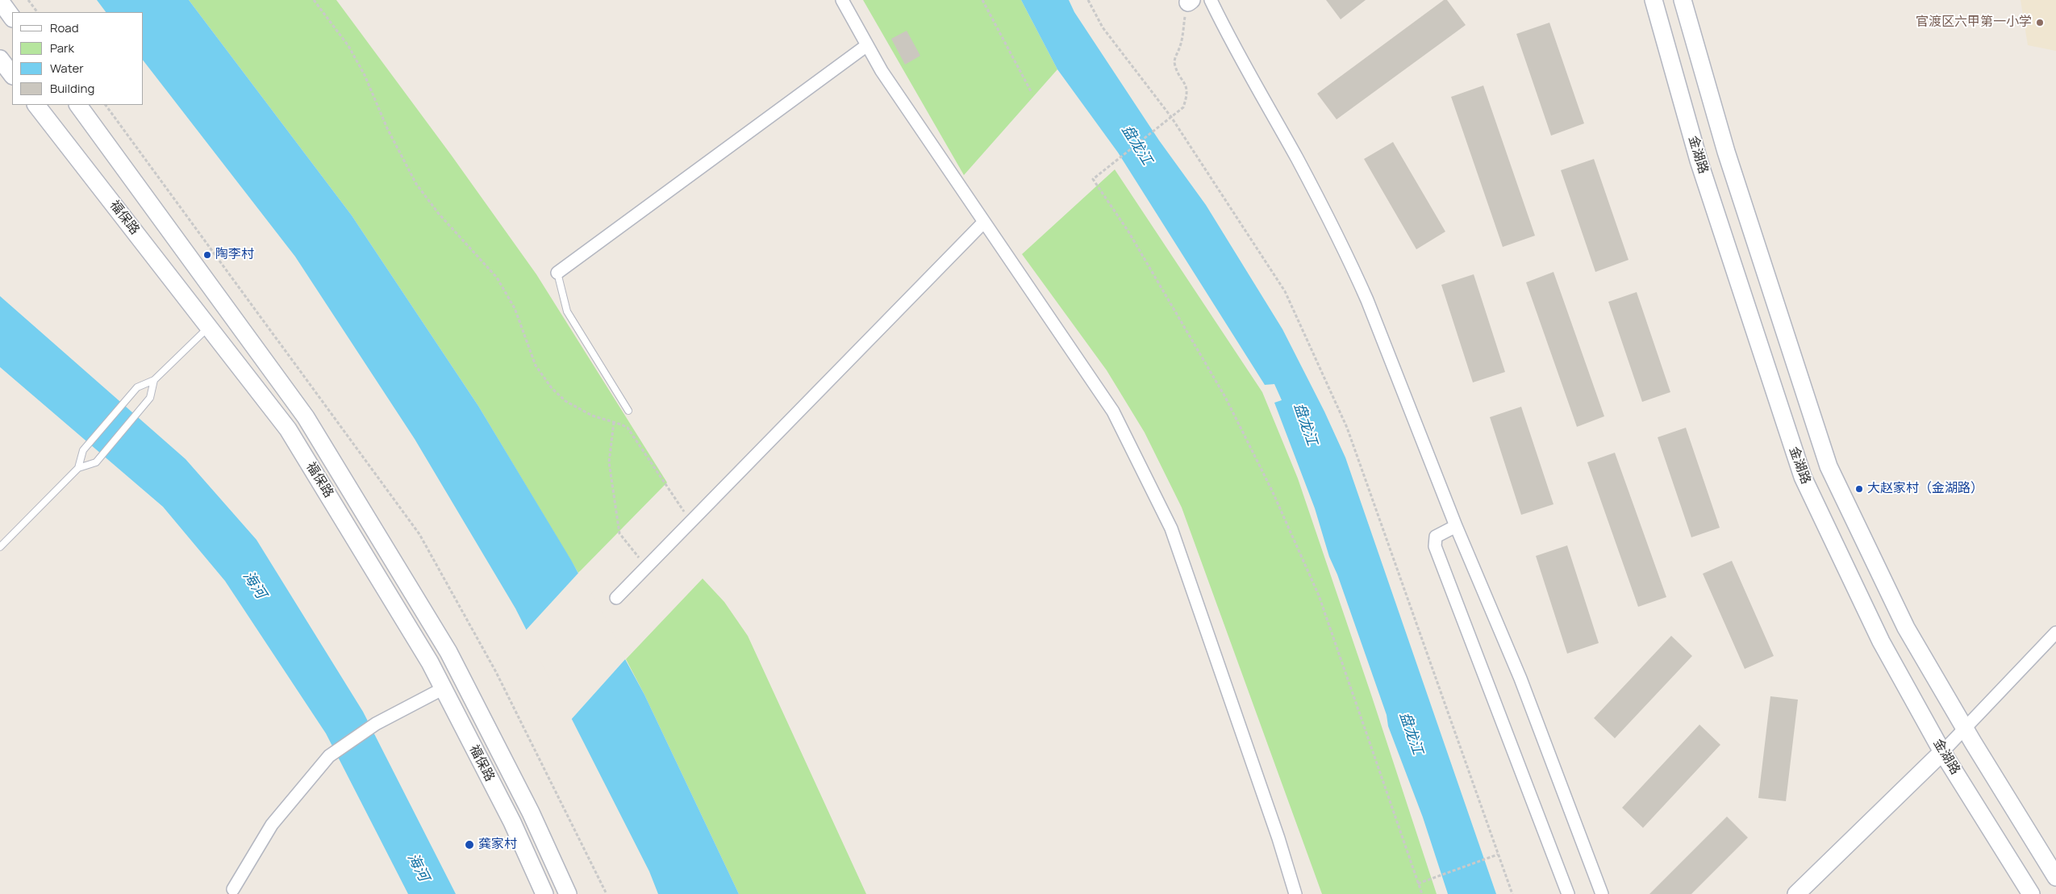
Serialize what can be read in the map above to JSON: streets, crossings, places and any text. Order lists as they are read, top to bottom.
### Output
{
  "streets": {
    "main road": ["金湖路", "福保路"]
  },
  "water": ["盘龙江", "海河"],
  "places": [
    "官渡区六甲第一小学",
    "陶李村",
    "大赵家村（金湖路）",
    "龚家村"
  ],
  "legend": [
    "Road",
    "Park",
    "Water",
    "Building"
  ]
}
